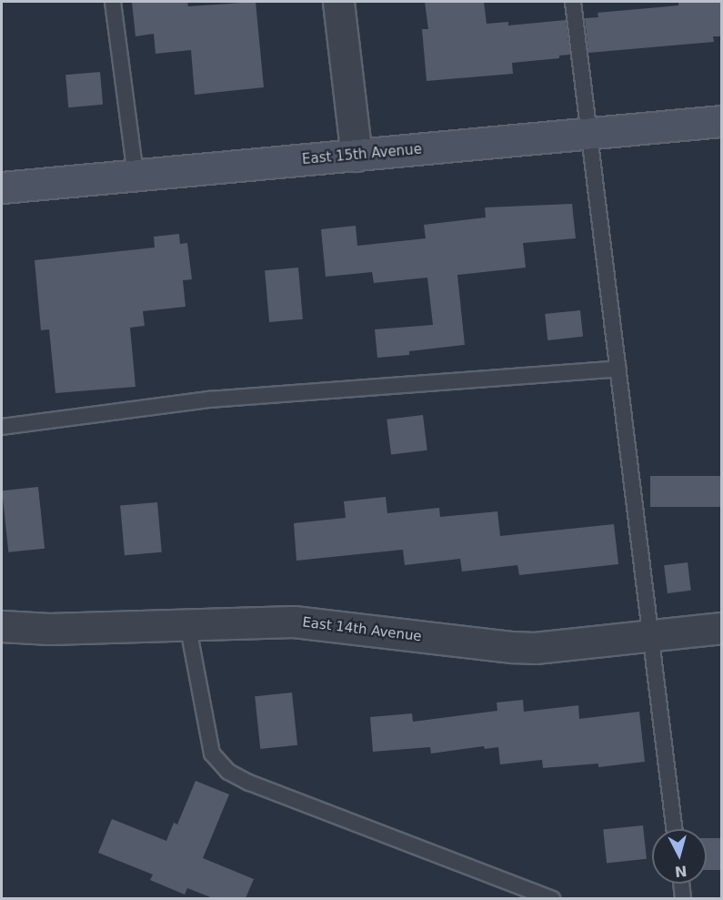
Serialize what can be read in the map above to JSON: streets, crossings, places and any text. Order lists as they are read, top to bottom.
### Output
{
  "streets": {
    "main road": ["East 15th Avenue"],
    "street": ["East 14th Avenue"]
  },
  "north": "bottom"
}
